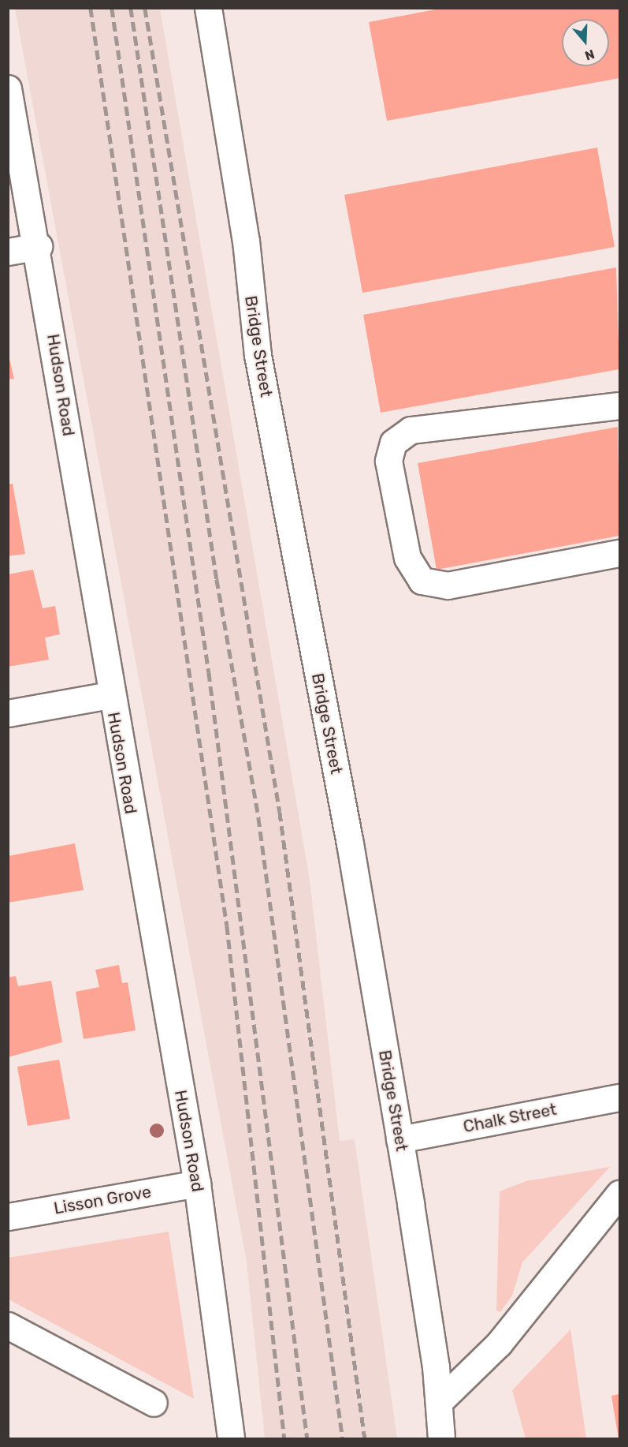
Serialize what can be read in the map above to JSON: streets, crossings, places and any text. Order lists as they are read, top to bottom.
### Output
{
  "streets": {
    "street": [
      "Bridge Street",
      "Hudson Road",
      "Chalk Street",
      "Lisson Grove"
    ]
  },
  "crossings": [
    ["Bridge Street", "Chalk Street"],
    ["Hudson Road", "Lisson Grove"]
  ],
  "north": "bottom"
}
